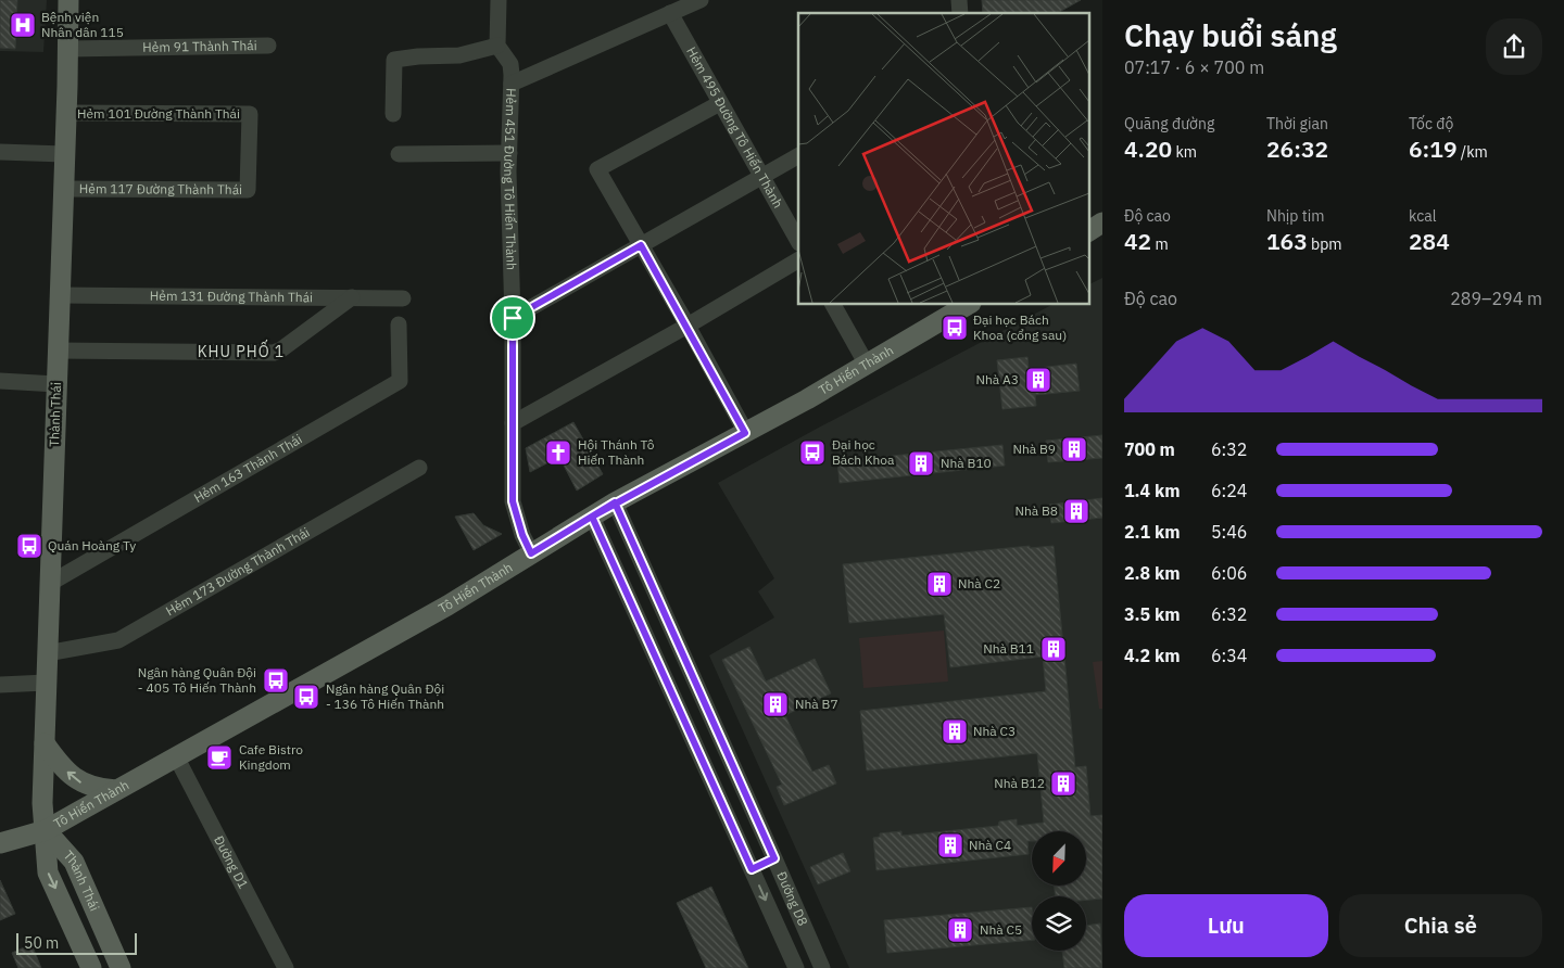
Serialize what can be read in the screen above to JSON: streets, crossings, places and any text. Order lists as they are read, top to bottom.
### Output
{
  "streets": {
    "main road": ["Tô Hiến Thành", "Thành Thái"],
    "street": [
      "Hẻm 91 Thành Thái",
      "Hẻm 101 Đường Thành Thái",
      "Hẻm 495 Đường Tô Hiến Thành",
      "Hẻm 451 Đường Tô Hiến Thành",
      "Hẻm 117 Đường Thành Thái",
      "Hẻm 131 Đường Thành Thái",
      "Hẻm 163 Thành Thái",
      "Hẻm 173 Đường Thành Thái",
      "Đường D1",
      "Đường D8"
    ]
  },
  "crossings": [
    ["Hẻm 91 Thành Thái", "Thành Thái"],
    ["Hẻm 101 Đường Thành Thái", "Hẻm 117 Đường Thành Thái"],
    ["Hẻm 101 Đường Thành Thái", "Thành Thái"],
    ["Hẻm 451 Đường Tô Hiến Thành", "Tô Hiến Thành"],
    ["Hẻm 117 Đường Thành Thái", "Thành Thái"],
    ["Hẻm 131 Đường Thành Thái", "Thành Thái"],
    ["Tô Hiến Thành", "Thành Thái"],
    ["Tô Hiến Thành", "Đường D1"],
    ["Tô Hiến Thành", "Đường D8"],
    ["Thành Thái", "Hẻm 163 Thành Thái"],
    ["Thành Thái", "Hẻm 173 Đường Thành Thái"]
  ],
  "districts": ["KHU PHỐ 1"],
  "places": {
    "hospital": ["Bệnh viện Nhân dân 115"],
    "bus stop": [
      "Đại học Bách Khoa (cổng sau)",
      "Đại học Bách Khoa",
      "Quán Hoàng Ty",
      "Ngân hàng Quân Đội - 405 Tô Hiến Thành",
      "Ngân hàng Quân Đội - 136 Tô Hiến Thành"
    ],
    "building": [
      "Nhà A3",
      "Nhà B9",
      "Nhà B10",
      "Nhà B8",
      "Nhà C2",
      "Nhà B11",
      "Nhà B7",
      "Nhà C3",
      "Nhà B12",
      "Nhà C4",
      "Nhà C5"
    ],
    "church": ["Hội Thánh Tô Hiến Thành"],
    "cafe": ["Cafe Bistro Kingdom"]
  },
  "scale_bar": "50 m",
  "north": "bottom left",
  "page": {
    "heading": ["Chạy buổi sáng", "07:17 · 6 × 700 m"],
    "stats": [
      ["Quãng đường", "4.20 km"],
      ["Thời gian", "26:32"],
      ["Tốc độ", "6:19 /km"],
      ["Độ cao", "42 m"],
      ["Nhịp tim", "163 bpm"],
      ["kcal", "284"]
    ],
    "chart": ["Độ cao", "289–294 m"],
    "list": [
      {
        "name": "700 m",
        "note": "6:32"
      },
      {
        "name": "1.4 km",
        "note": "6:24"
      },
      {
        "name": "2.1 km",
        "note": "5:46"
      },
      {
        "name": "2.8 km",
        "note": "6:06"
      },
      {
        "name": "3.5 km",
        "note": "6:32"
      },
      {
        "name": "4.2 km",
        "note": "6:34"
      }
    ],
    "buttons": ["Lưu", "Chia sẻ"],
    "scale": "50 m"
  }
}
